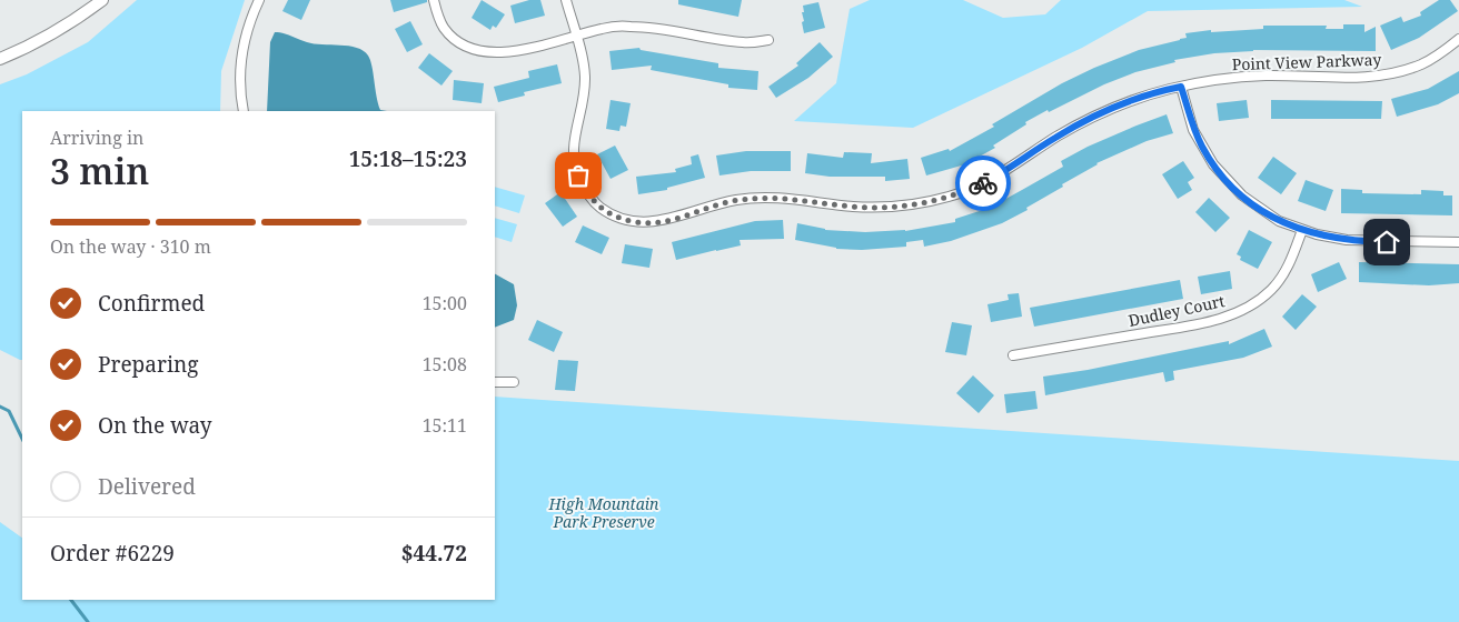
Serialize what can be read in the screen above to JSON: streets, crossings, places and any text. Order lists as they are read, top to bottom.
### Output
{
  "streets": {
    "street": ["Point View Parkway", "Dudley Court"]
  },
  "parks": ["High Mountain Park Preserve"],
  "page": {
    "heading": ["3 min", "Arriving in", "15:18–15:23"],
    "panel": ["Order #6229", "$44.72"],
    "bar": "On the way · 310 m",
    "list": [
      ["Confirmed", "15:00"],
      ["Preparing", "15:08"],
      ["On the way", "15:11"],
      "Delivered"
    ]
  }
}
